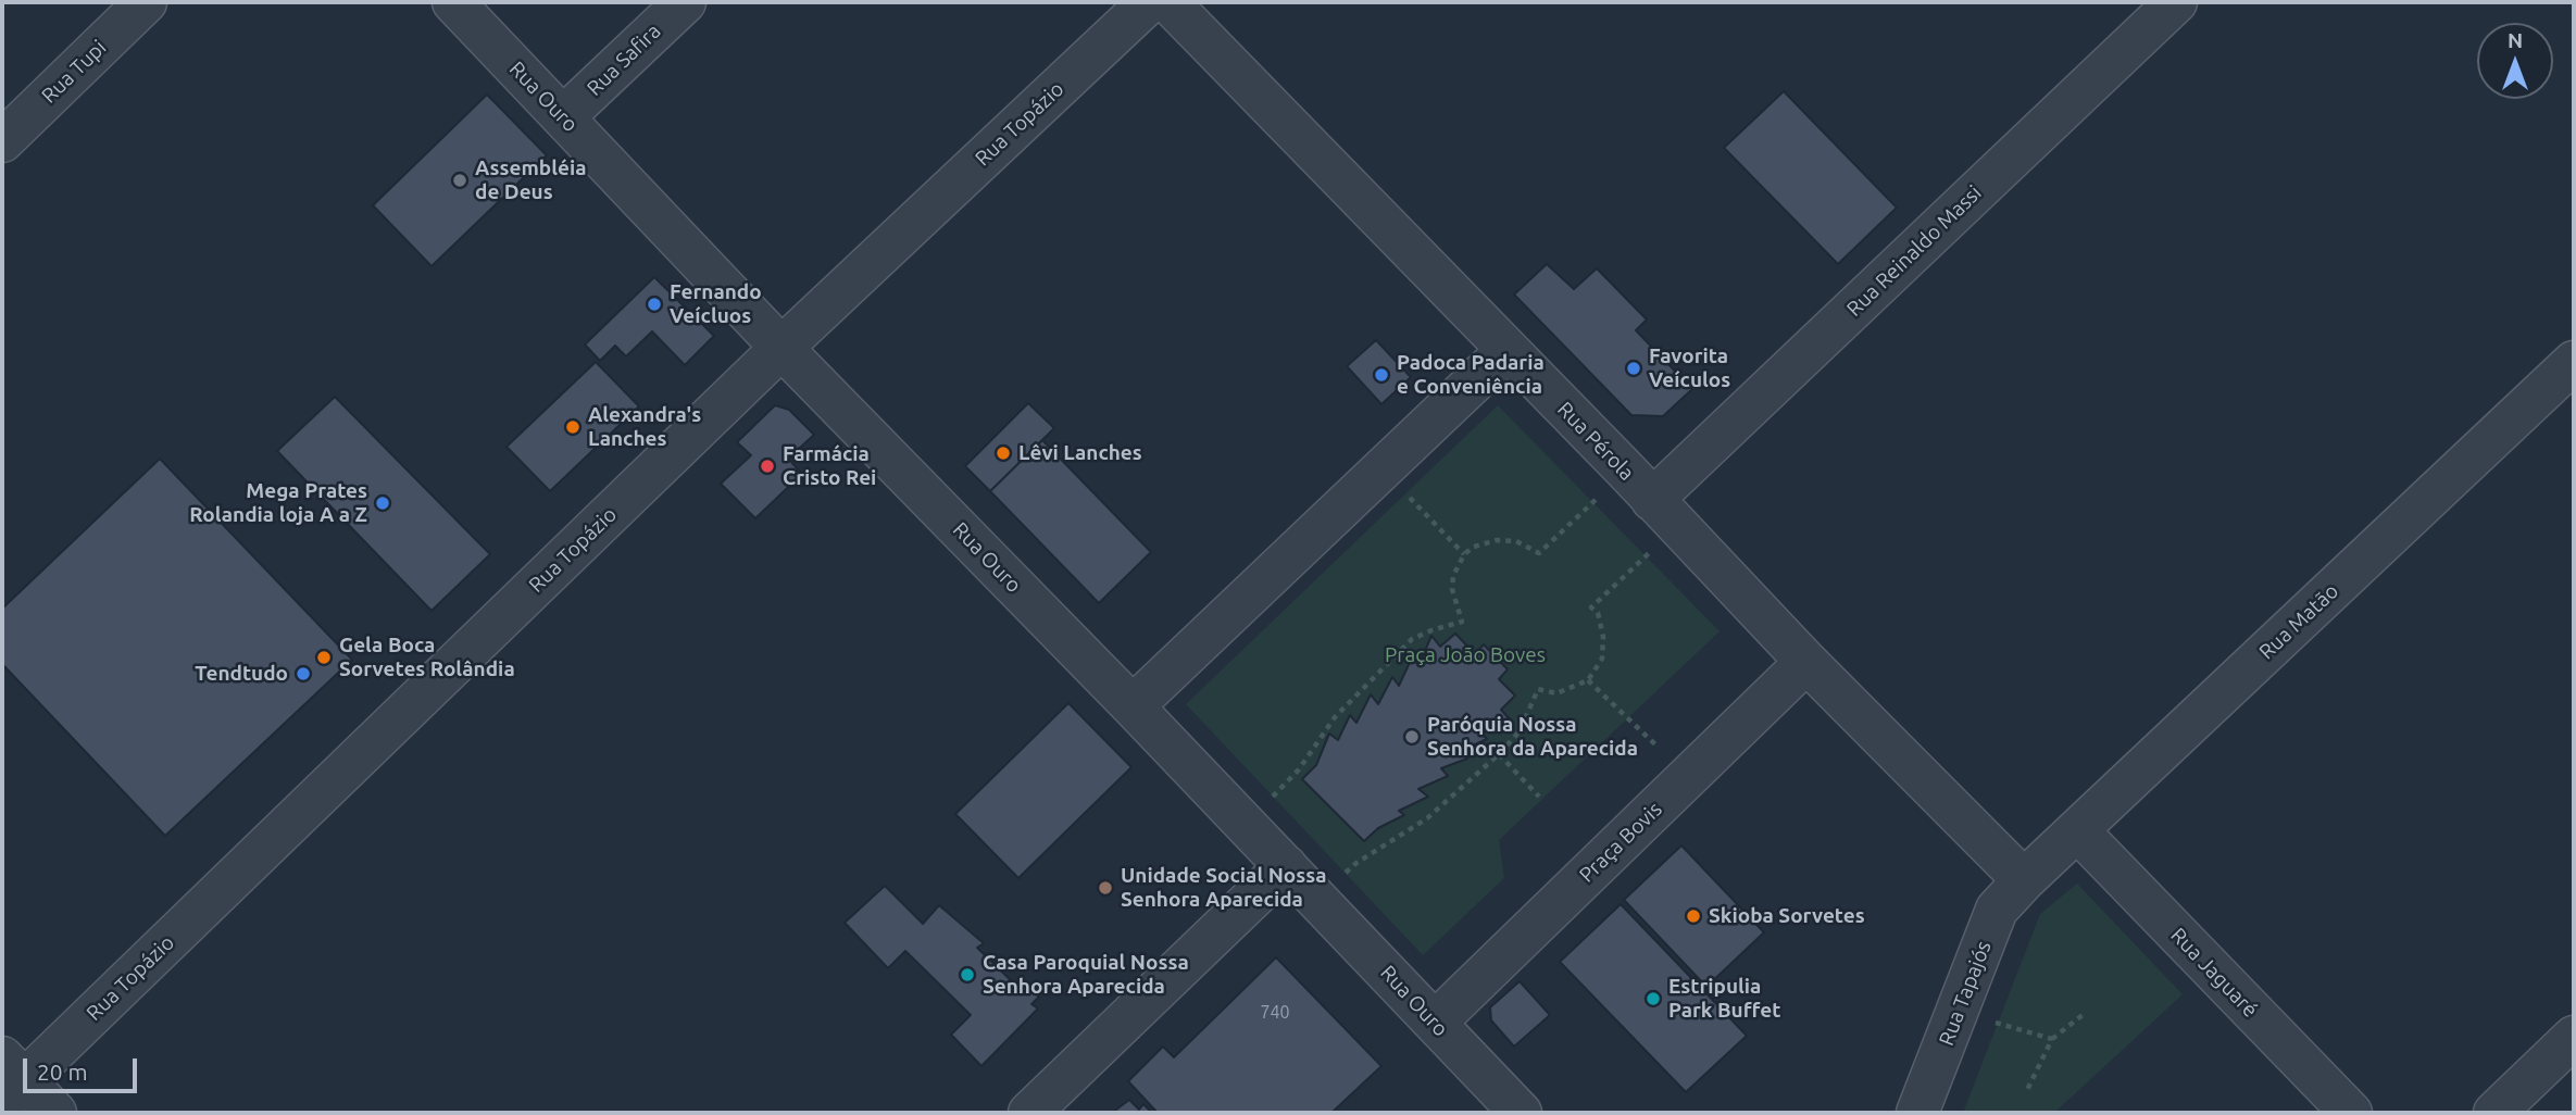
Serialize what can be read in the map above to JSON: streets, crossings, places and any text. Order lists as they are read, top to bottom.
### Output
{
  "streets": {
    "street": [
      "Rua Safira",
      "Rua Tupi",
      "Rua Ouro",
      "Rua Topázio",
      "Rua Reinaldo Massi",
      "Rua Pérola",
      "Rua Matão",
      "Praça Bovis",
      "Rua Jaguaré",
      "Rua Tapajós"
    ]
  },
  "crossings": [
    ["Rua Safira", "Rua Ouro"],
    ["Rua Ouro", "Rua Topázio"],
    ["Rua Ouro", "Praça Bovis"],
    ["Rua Reinaldo Massi", "Rua Pérola"],
    ["Rua Pérola", "Rua Matão"],
    ["Rua Pérola", "Praça Bovis"],
    ["Rua Pérola", "Rua Tapajós"],
    ["Rua Matão", "Rua Jaguaré"],
    ["Rua Matão", "Rua Tapajós"]
  ],
  "parks": ["Praça João Boves"],
  "places": [
    "Assembléia de Deus",
    "Fernando Veícluos",
    "Favorita Veículos",
    "Padoca Padaria e Conveniência",
    "Alexandra's Lanches",
    "Lêvi Lanches",
    "Farmácia Cristo Rei",
    "Mega Prates Rolandia loja A a Z",
    "Gela Boca Sorvetes Rolândia",
    "Tendtudo",
    "Paróquia Nossa Senhora da Aparecida",
    "Unidade Social Nossa Senhora Aparecida",
    "Skioba Sorvetes",
    "Casa Paroquial Nossa Senhora Aparecida",
    "Estripulia Park Buffet"
  ],
  "house_numbers": ["740"],
  "scale_bar": "20 m",
  "north": "top"
}
